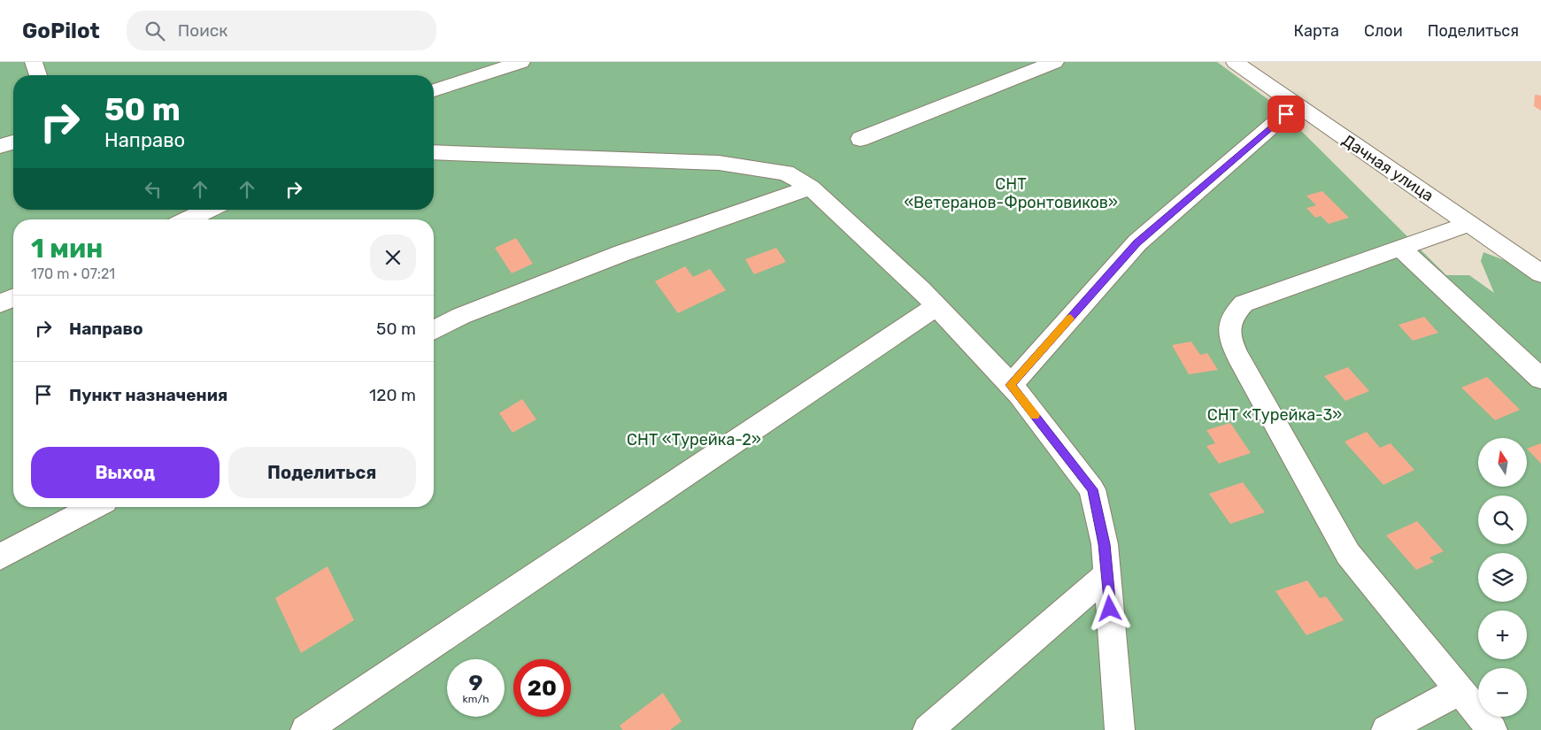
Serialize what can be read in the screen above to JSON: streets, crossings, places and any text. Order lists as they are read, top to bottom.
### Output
{
  "streets": {
    "street": ["Дачная улица"]
  },
  "parks": ["СНТ «Ветеранов-Фронтовиков»", "СНТ «Турейка-3»", "СНТ «Турейка-2»"],
  "north": "top",
  "page": {
    "header": "GoPilot",
    "search": "Поиск",
    "nav": ["Карта", "Слои", "Поделиться"],
    "turn": ["50 m", "Направо"],
    "heading": ["1 мин", "170 m · 07:21"],
    "list": [
      {
        "name": "Направо",
        "value": "50 m"
      },
      {
        "name": "Пункт назначения",
        "value": "120 m"
      }
    ],
    "map_buttons": ["+", "−"],
    "buttons": ["Выход", "Поделиться"],
    "speed": "9 km/h",
    "limit": "20"
  }
}
